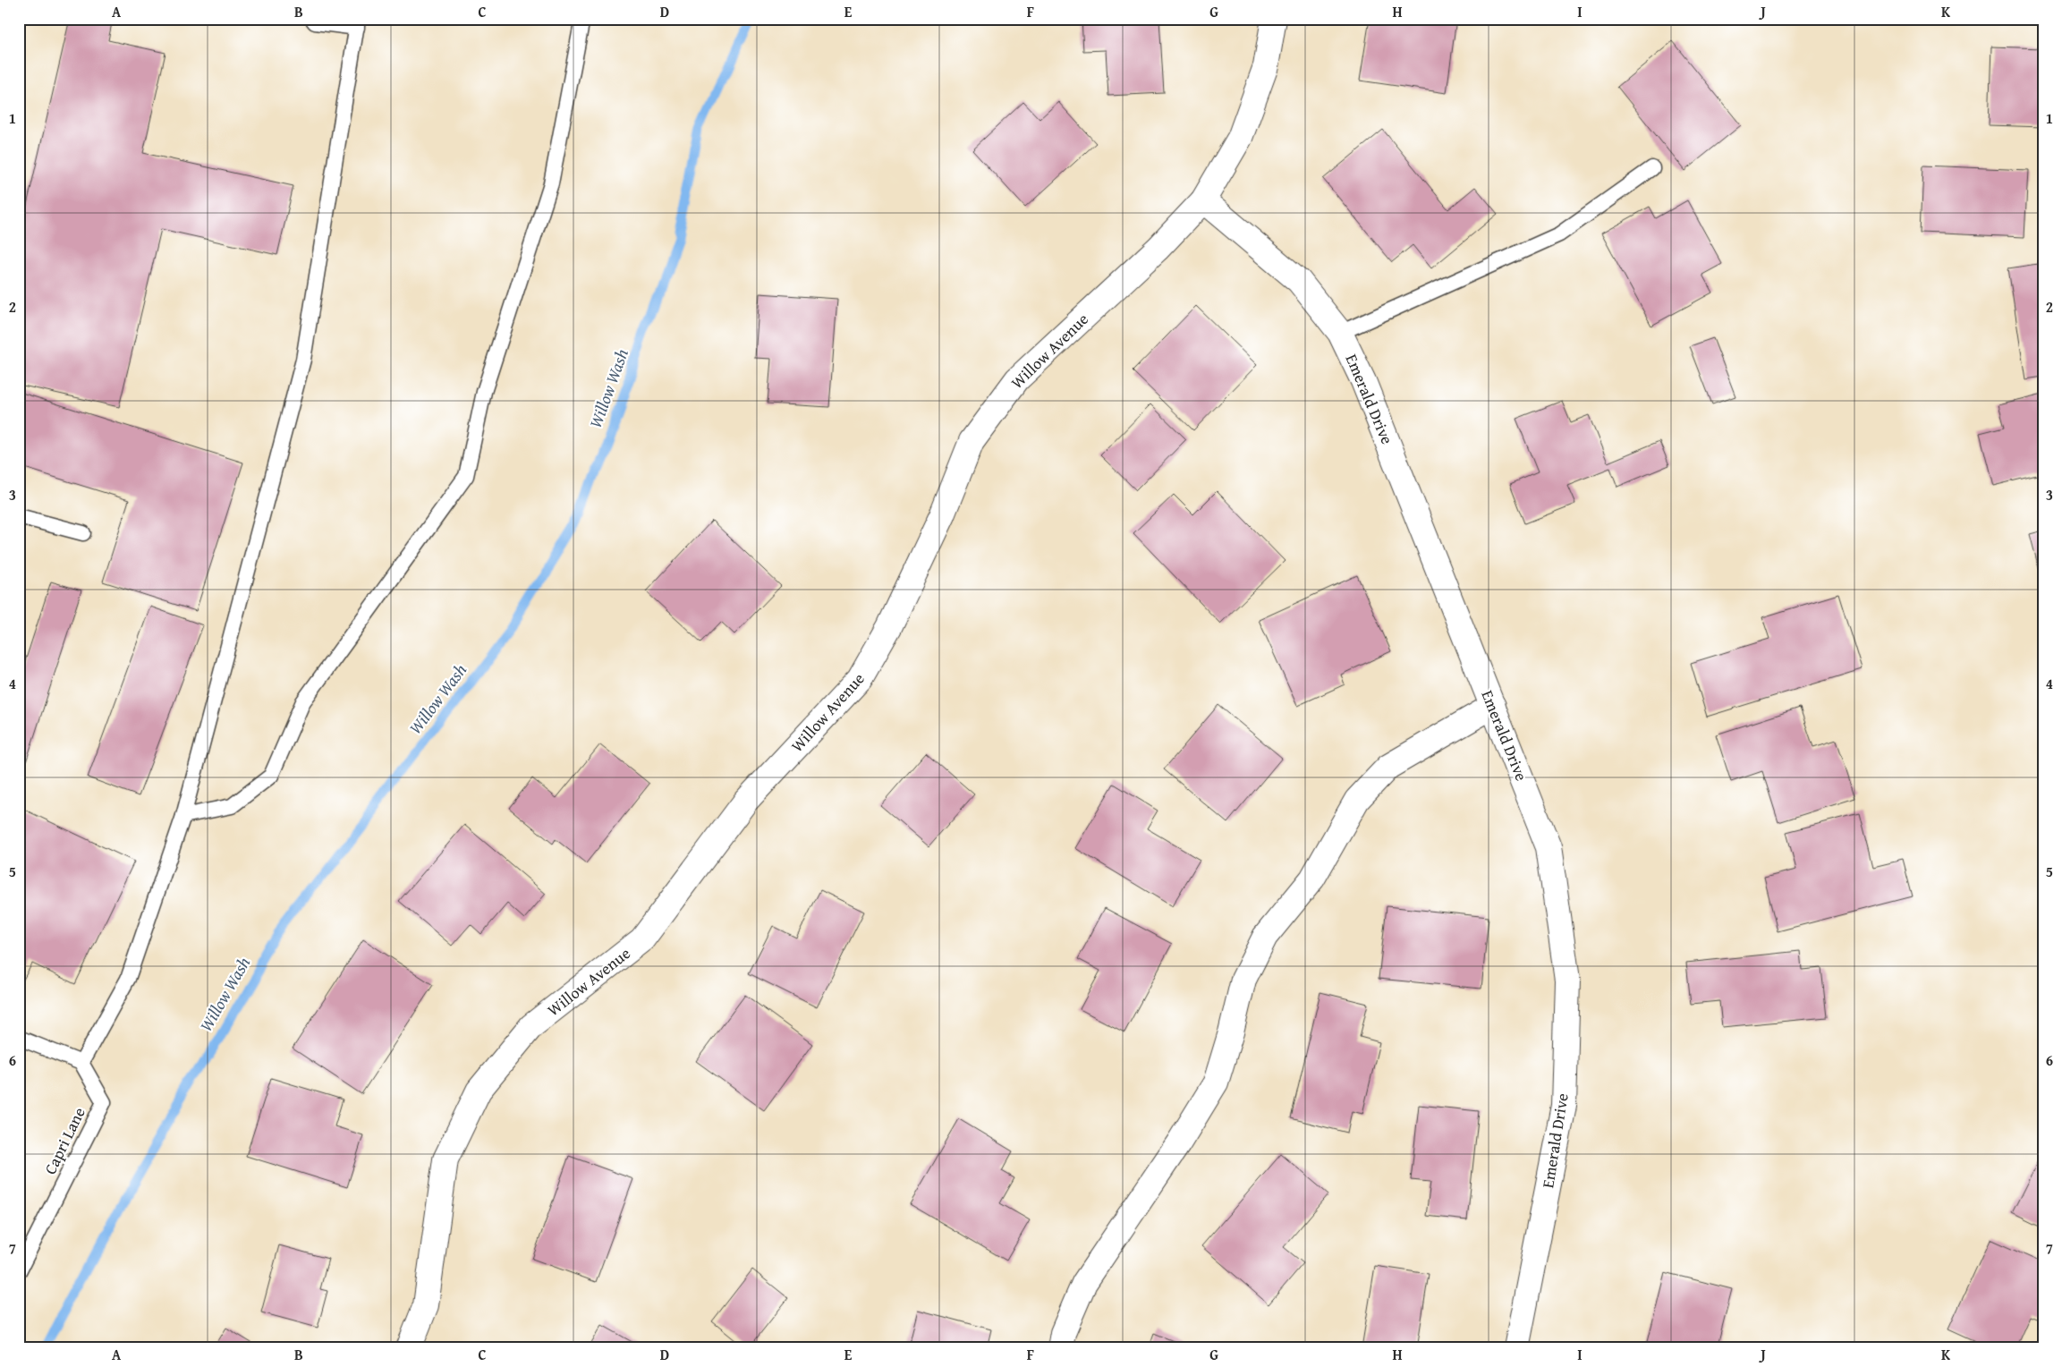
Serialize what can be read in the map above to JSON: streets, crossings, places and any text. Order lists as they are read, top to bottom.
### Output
{
  "streets": {
    "street": ["Willow Avenue", "Emerald Drive"],
    "lane": ["Capri Lane"]
  },
  "crossings": [
    ["Willow Avenue", "Emerald Drive"]
  ],
  "water": ["Willow Wash"],
  "grid": {
    "columns": [
      "A",
      "B",
      "C",
      "D",
      "E",
      "F",
      "G",
      "H",
      "I",
      "J",
      "K"
    ],
    "rows": [
      "1",
      "2",
      "3",
      "4",
      "5",
      "6",
      "7"
    ]
  }
}
